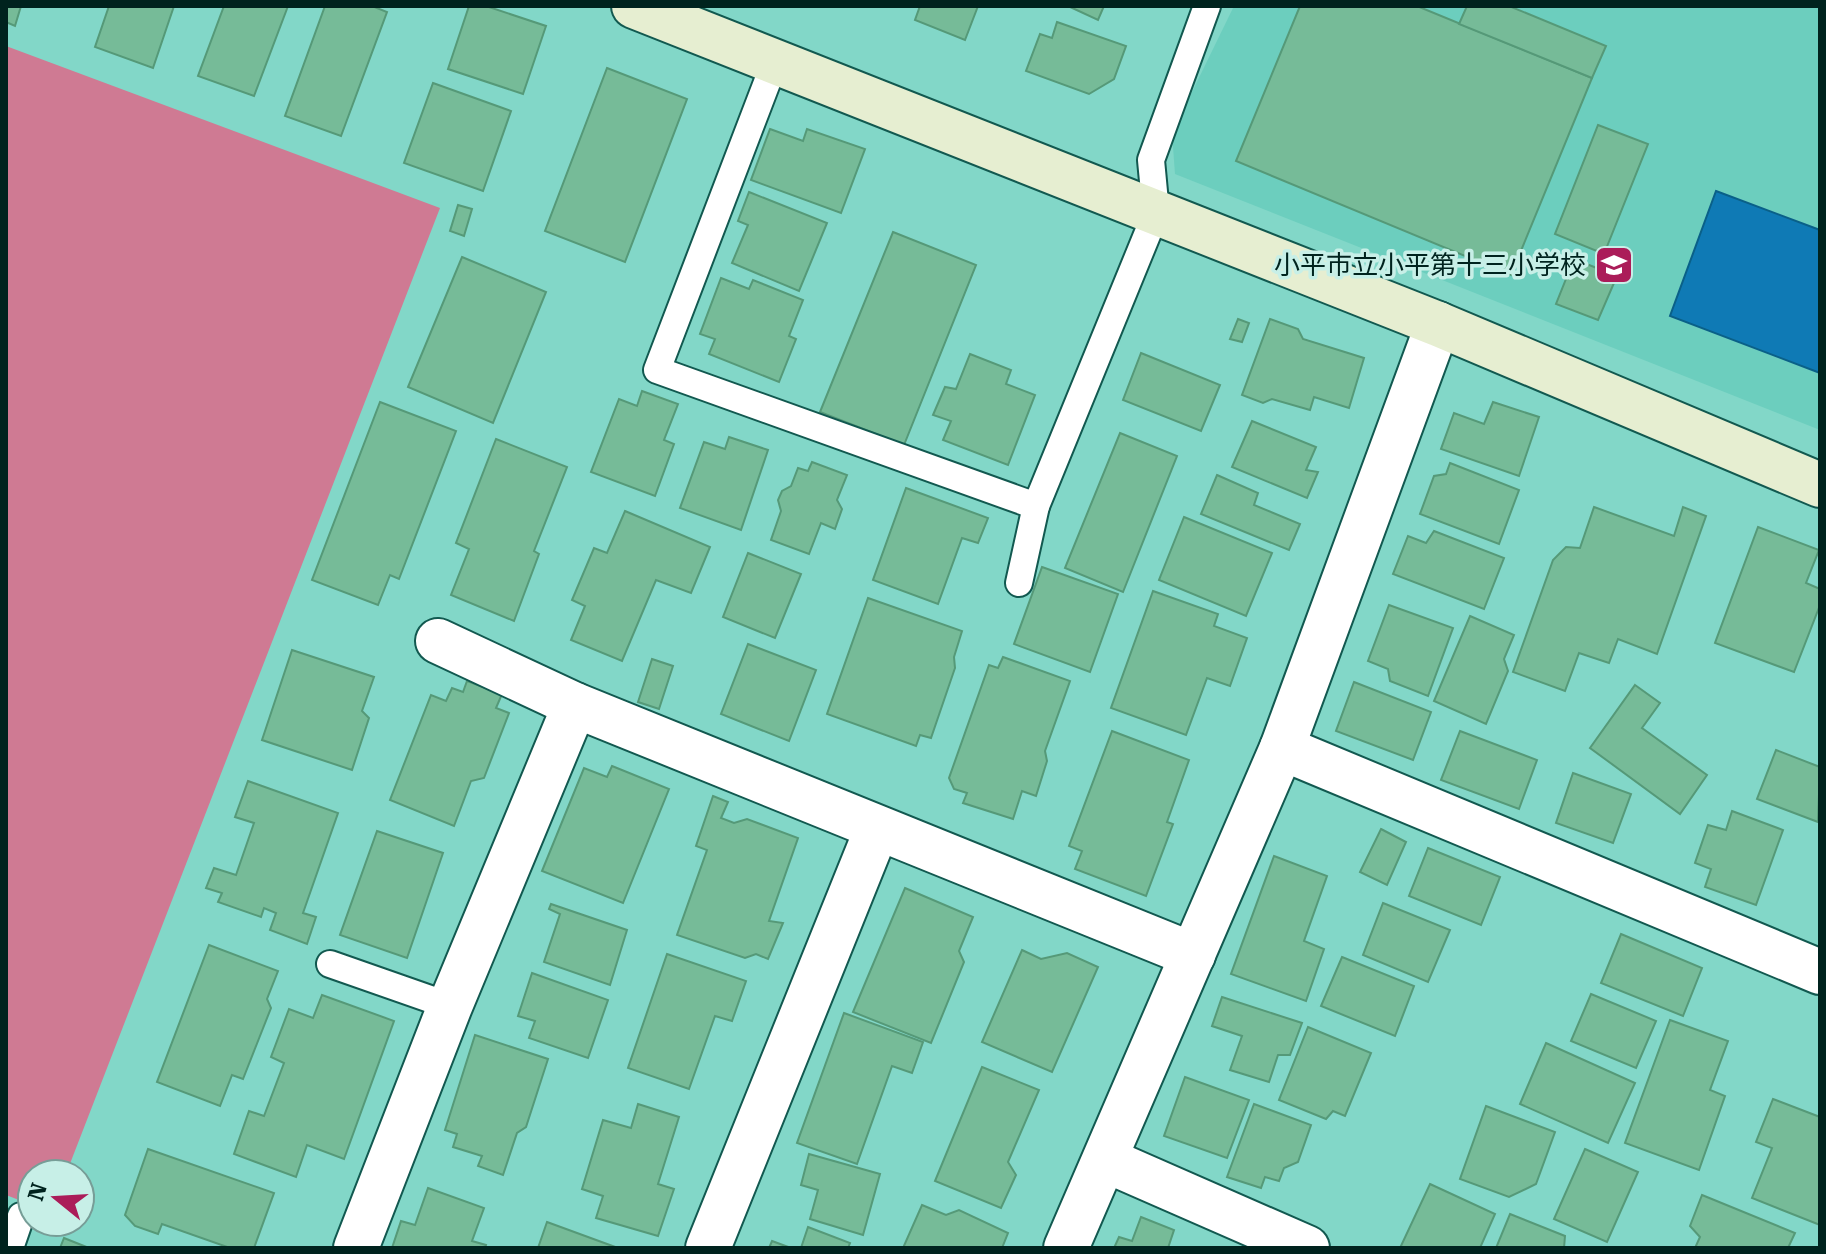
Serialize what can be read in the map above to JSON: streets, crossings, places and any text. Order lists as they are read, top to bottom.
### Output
{
  "places": {
    "school or university": ["小平市立小平第十三小学校"]
  },
  "north": "left"
}
